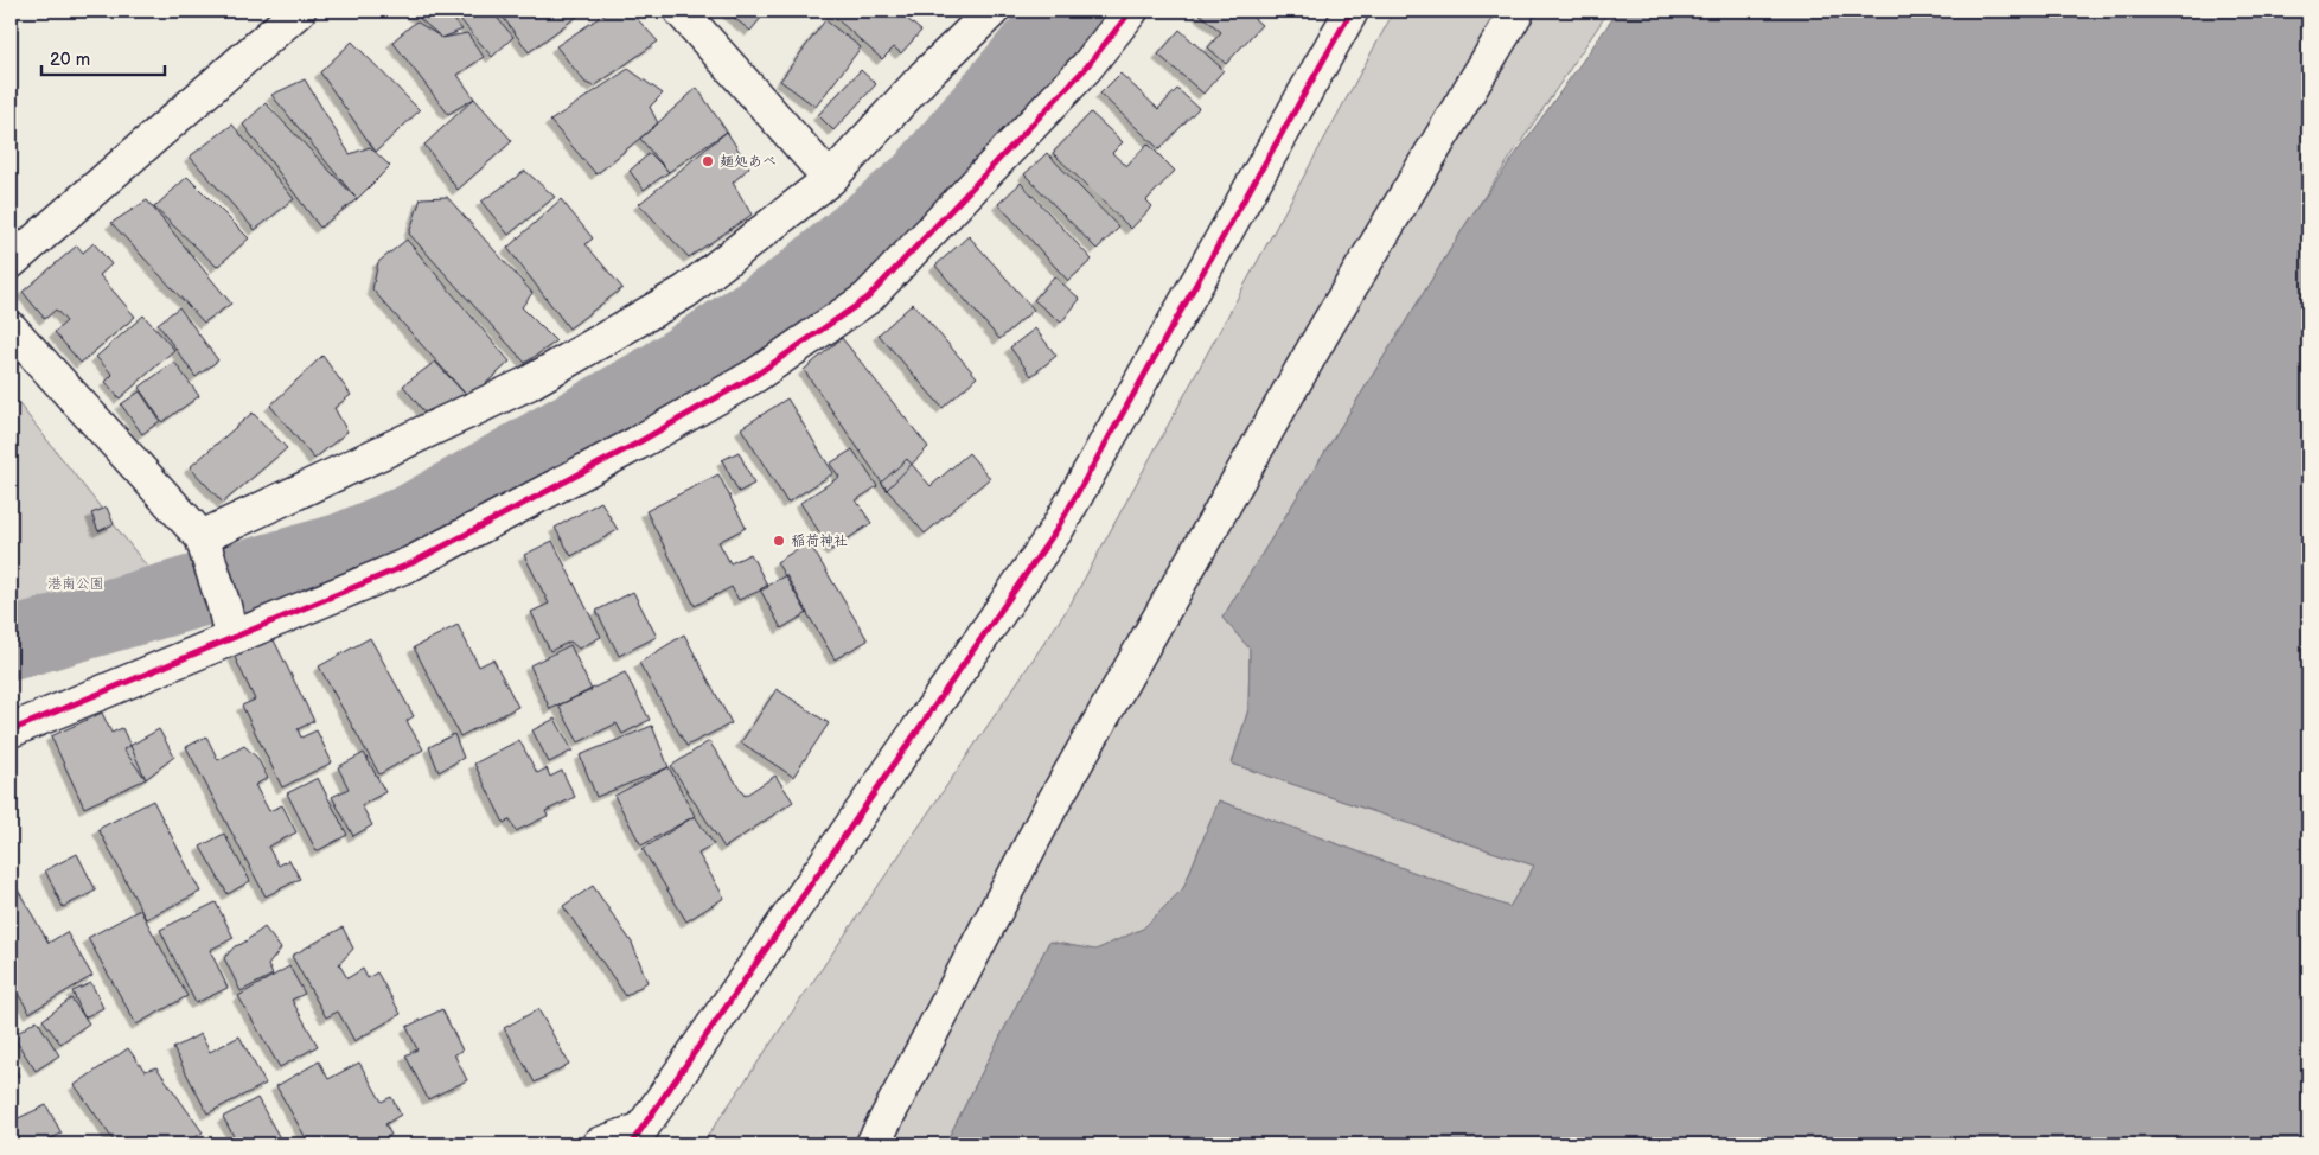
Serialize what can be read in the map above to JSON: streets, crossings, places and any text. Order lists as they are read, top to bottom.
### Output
{
  "parks": ["港南公園"],
  "places": ["麺処あべ", "稲荷神社"],
  "scale_bar": "20 m"
}
